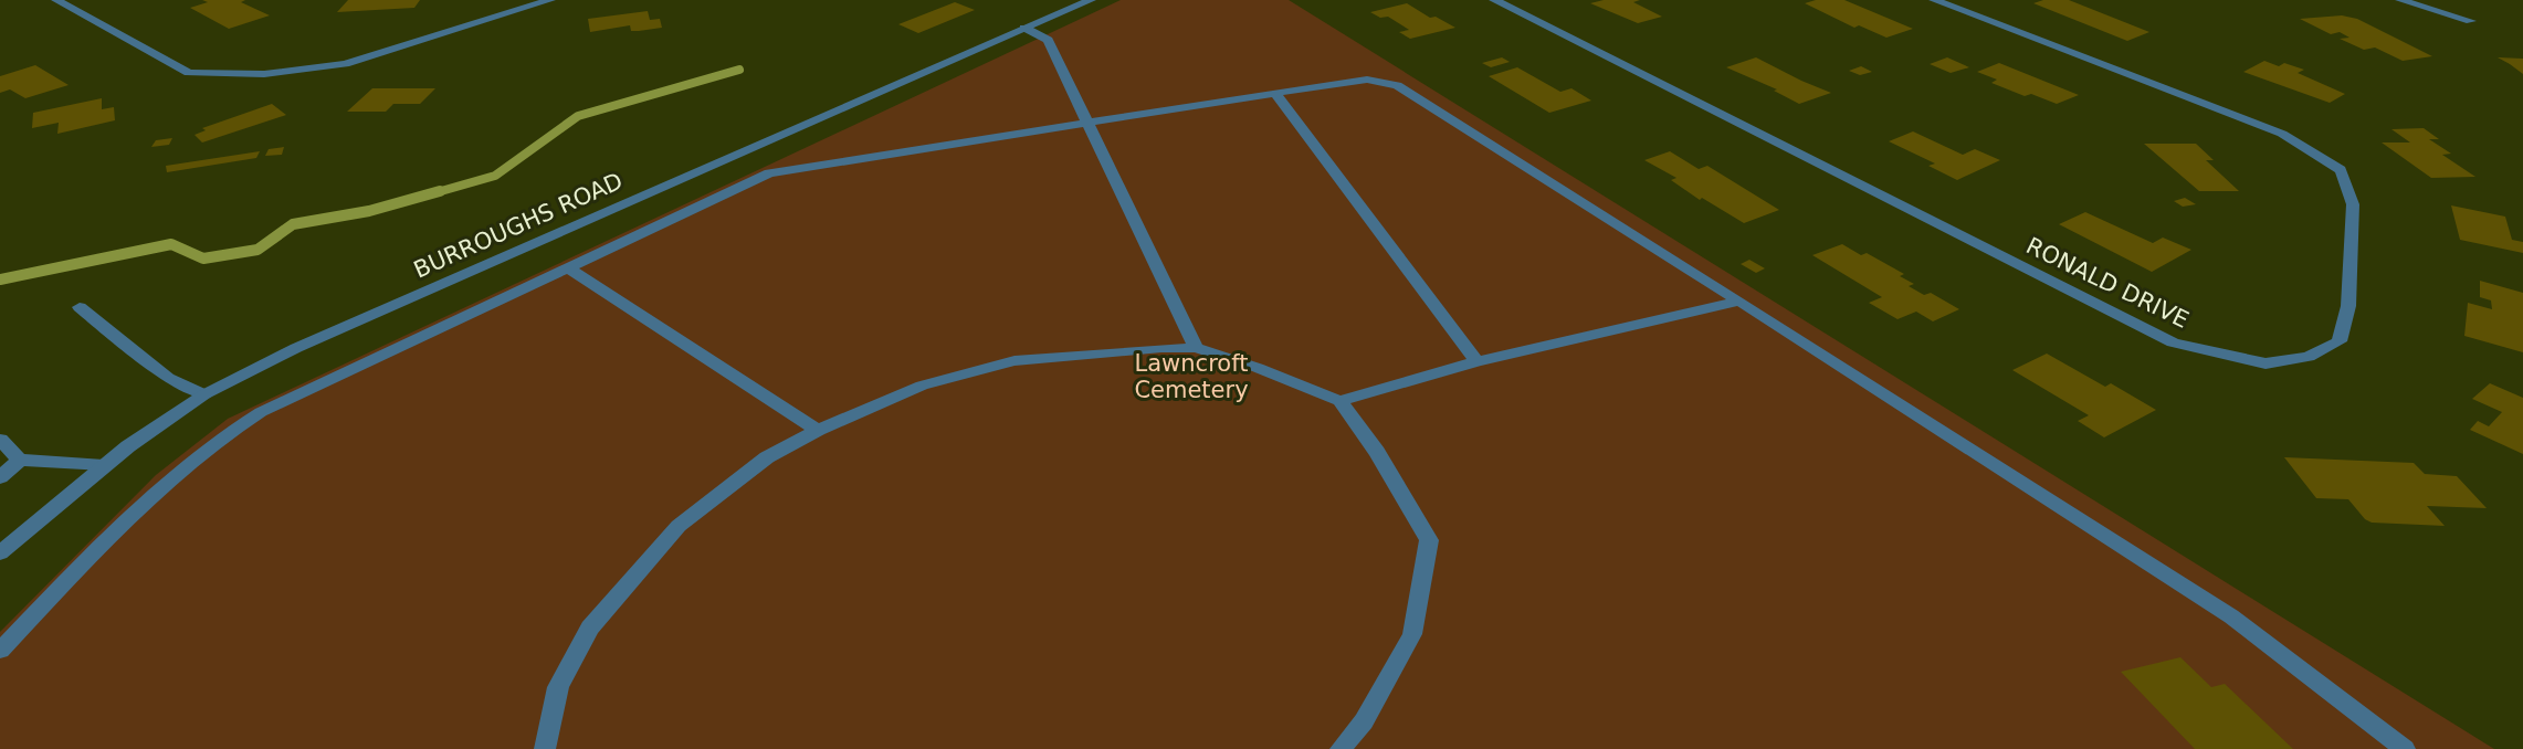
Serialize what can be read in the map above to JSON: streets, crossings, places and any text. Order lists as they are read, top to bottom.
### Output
{
  "streets": {
    "street": ["BURROUGHS ROAD", "RONALD DRIVE"]
  },
  "parks": ["Lawncroft Cemetery"]
}
